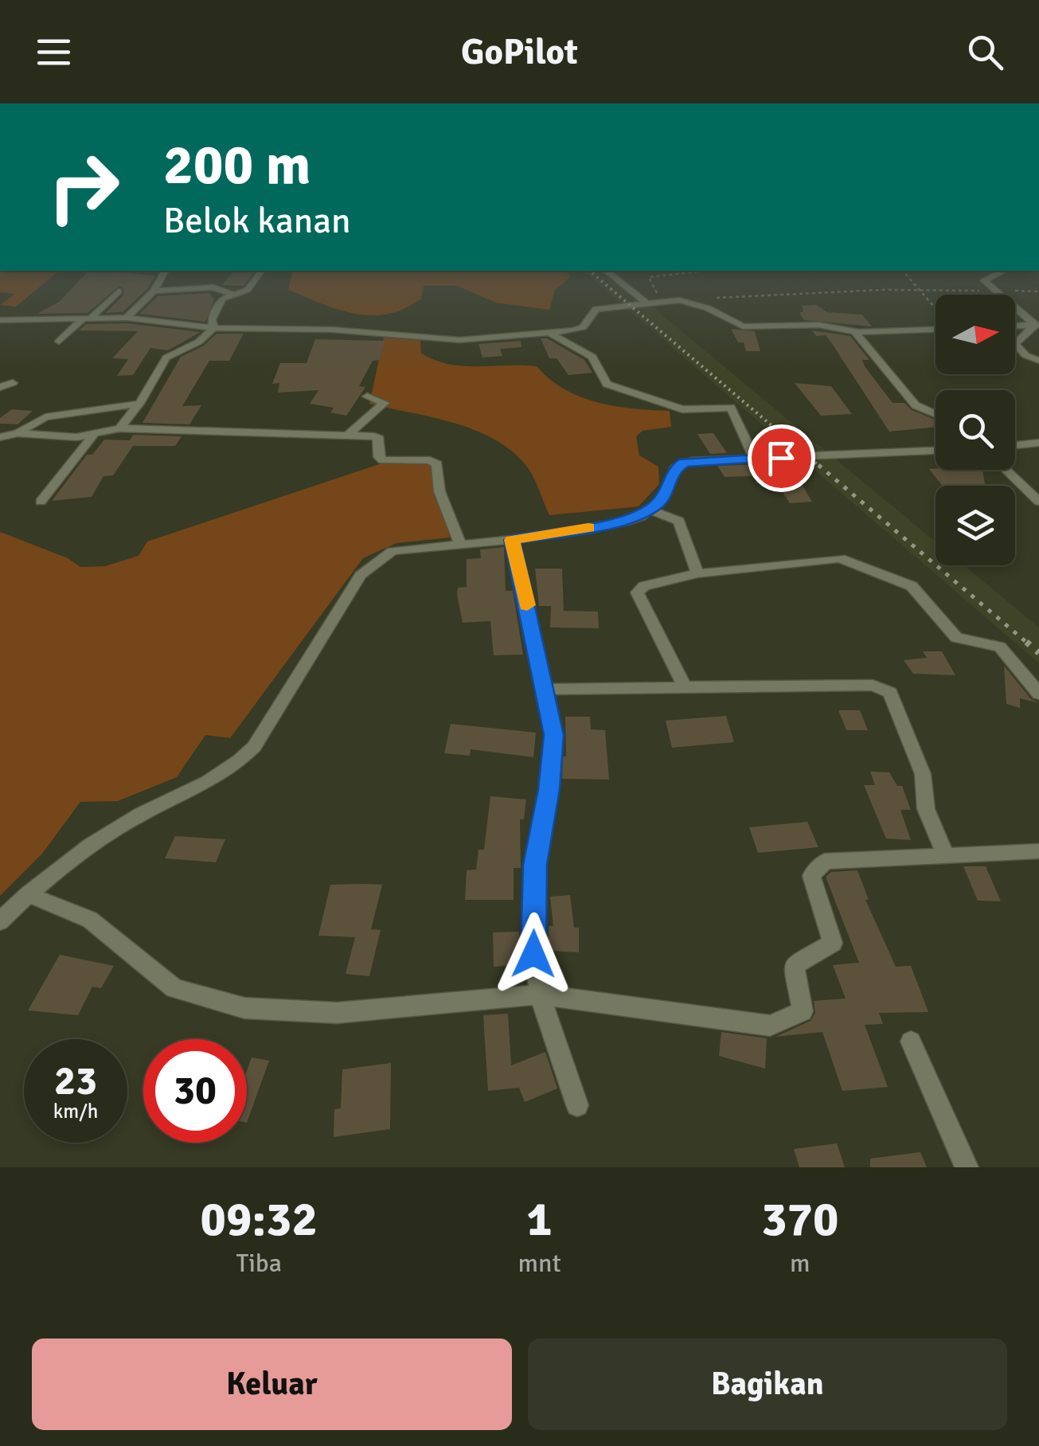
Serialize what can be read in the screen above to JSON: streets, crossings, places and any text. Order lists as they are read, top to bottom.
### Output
{
  "north": "right",
  "page": {
    "header": "GoPilot",
    "turn": ["200 m", "Belok kanan"],
    "speed": "23 km/h",
    "limit": "30",
    "eta": [
      "09:32",
      "Tiba",
      "1",
      "mnt",
      "370",
      "m"
    ],
    "buttons": ["Keluar", "Bagikan"]
  }
}
